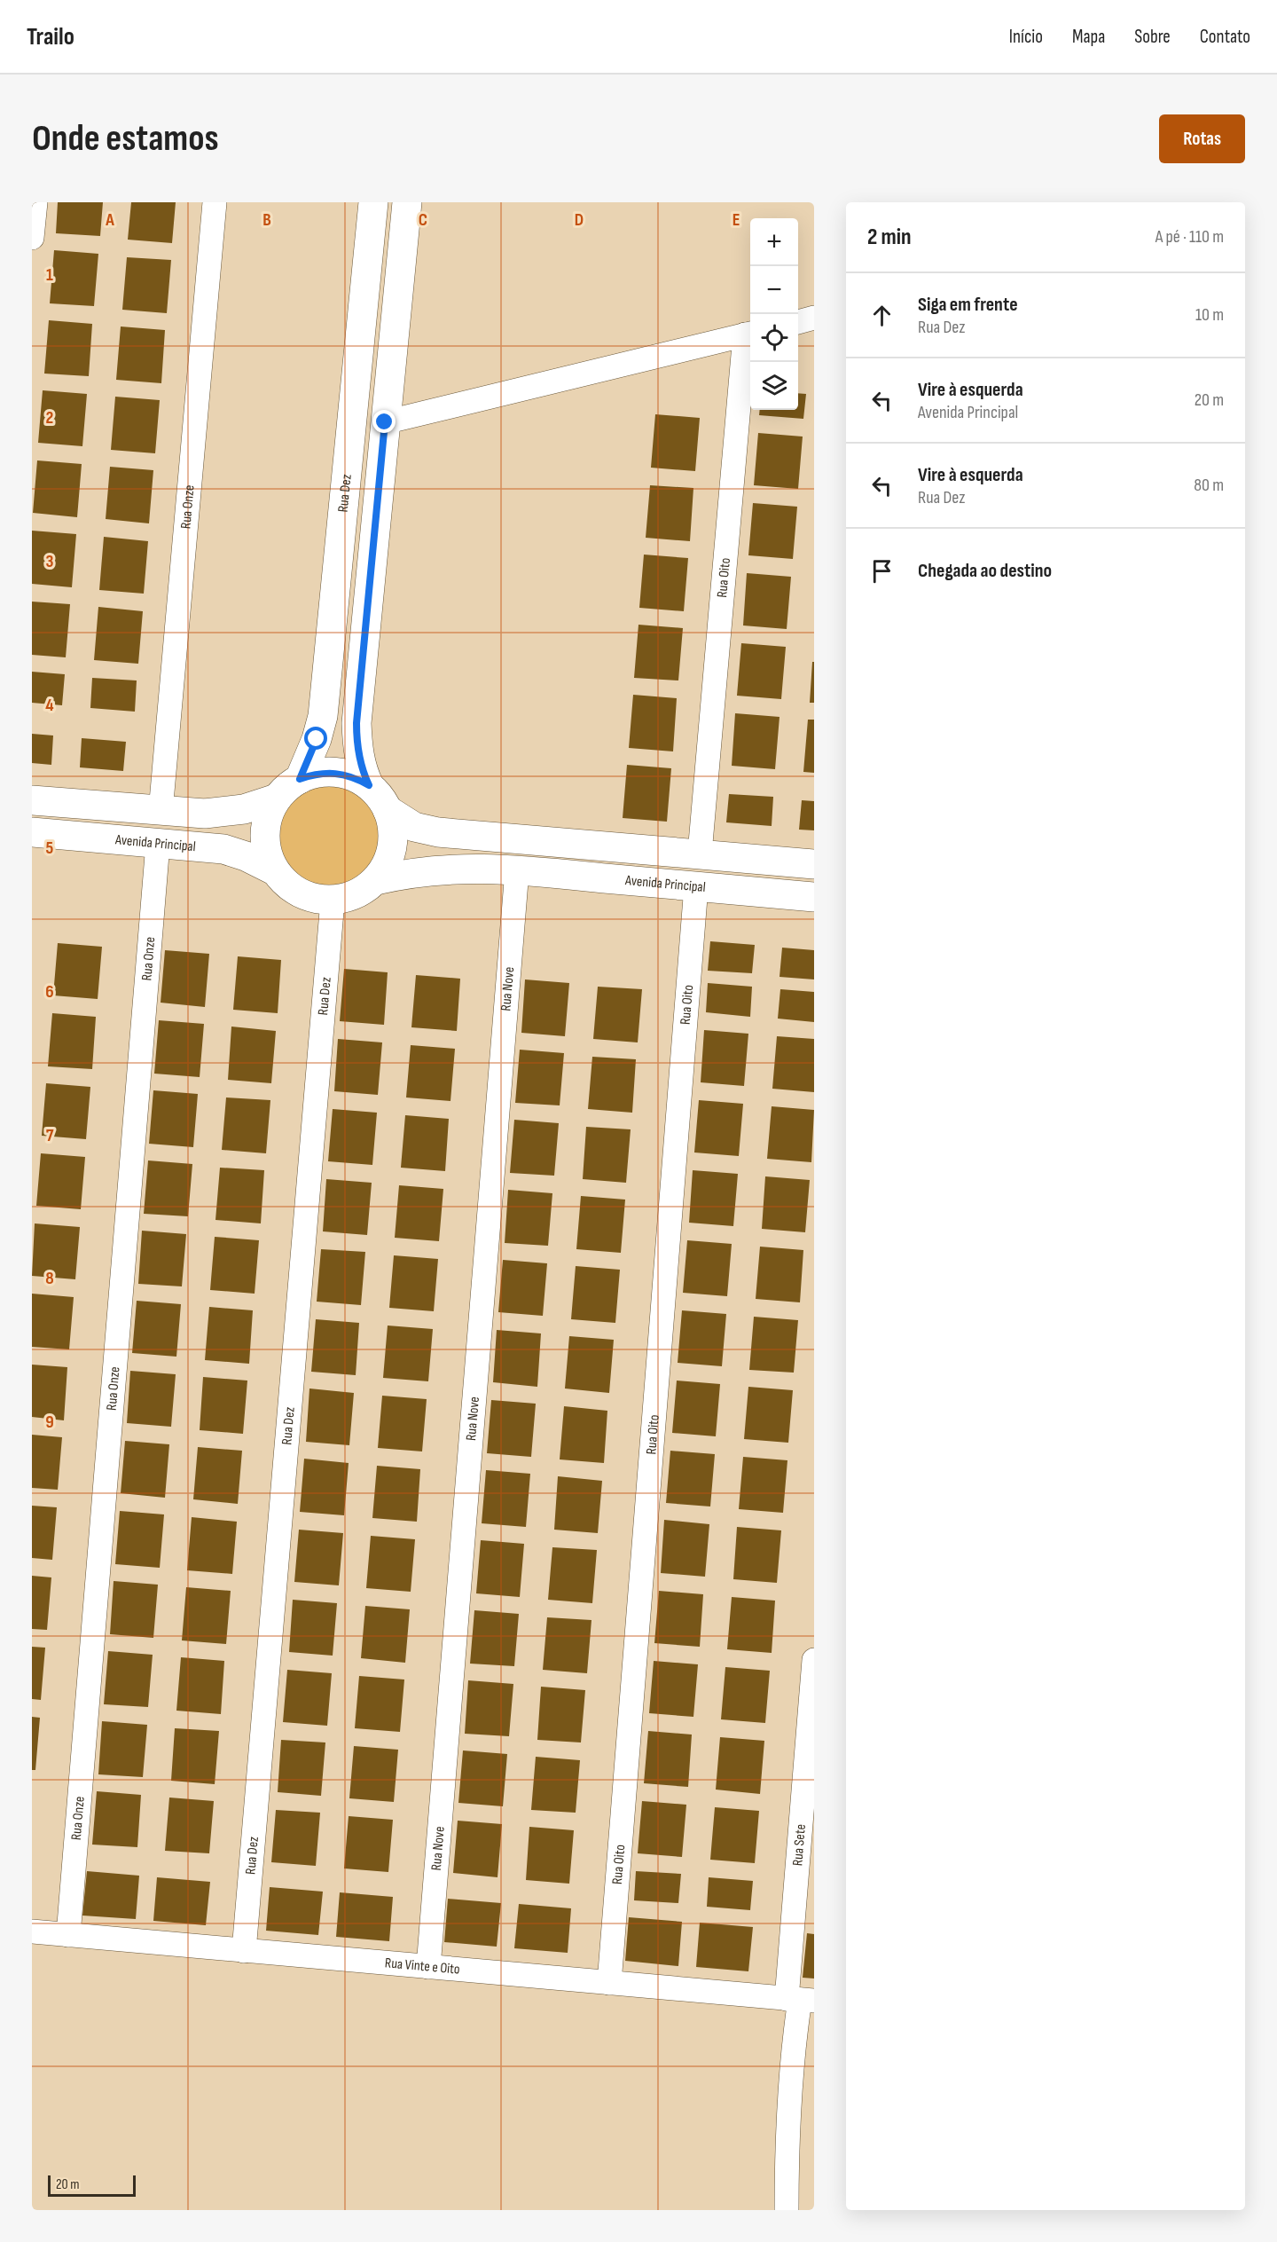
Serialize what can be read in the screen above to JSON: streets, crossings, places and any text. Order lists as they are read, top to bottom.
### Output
{
  "streets": {
    "street": [
      "Rua Dez",
      "Rua Onze",
      "Rua Oito",
      "Avenida Principal",
      "Rua Nove",
      "Rua Sete",
      "Rua Vinte e Oito"
    ]
  },
  "crossings": [
    ["Rua Dez", "Avenida Principal"],
    ["Rua Dez", "Rua Vinte e Oito"],
    ["Rua Onze", "Avenida Principal"],
    ["Rua Onze", "Rua Vinte e Oito"],
    ["Rua Oito", "Avenida Principal"],
    ["Rua Oito", "Rua Vinte e Oito"],
    ["Avenida Principal", "Rua Nove"],
    ["Rua Nove", "Rua Vinte e Oito"],
    ["Rua Sete", "Rua Vinte e Oito"]
  ],
  "scale_bar": "20 m",
  "page": {
    "header": "Trailo",
    "nav": [
      "Início",
      "Mapa",
      "Sobre",
      "Contato"
    ],
    "buttons": "Rotas",
    "title": "Onde estamos",
    "heading": ["2 min", "A pé · 110 m"],
    "map_buttons": ["+", "−"],
    "list": [
      ["Siga em frente", "Rua Dez", "10 m"],
      ["Vire à esquerda", "Avenida Principal", "20 m"],
      ["Vire à esquerda", "Rua Dez", "80 m"],
      "Chegada ao destino"
    ],
    "scale": "20 m"
  },
  "grid": {
    "columns": [
      "A",
      "B",
      "C",
      "D",
      "E"
    ],
    "rows": [
      "1",
      "2",
      "3",
      "4",
      "5",
      "6",
      "7",
      "8",
      "9"
    ]
  }
}
